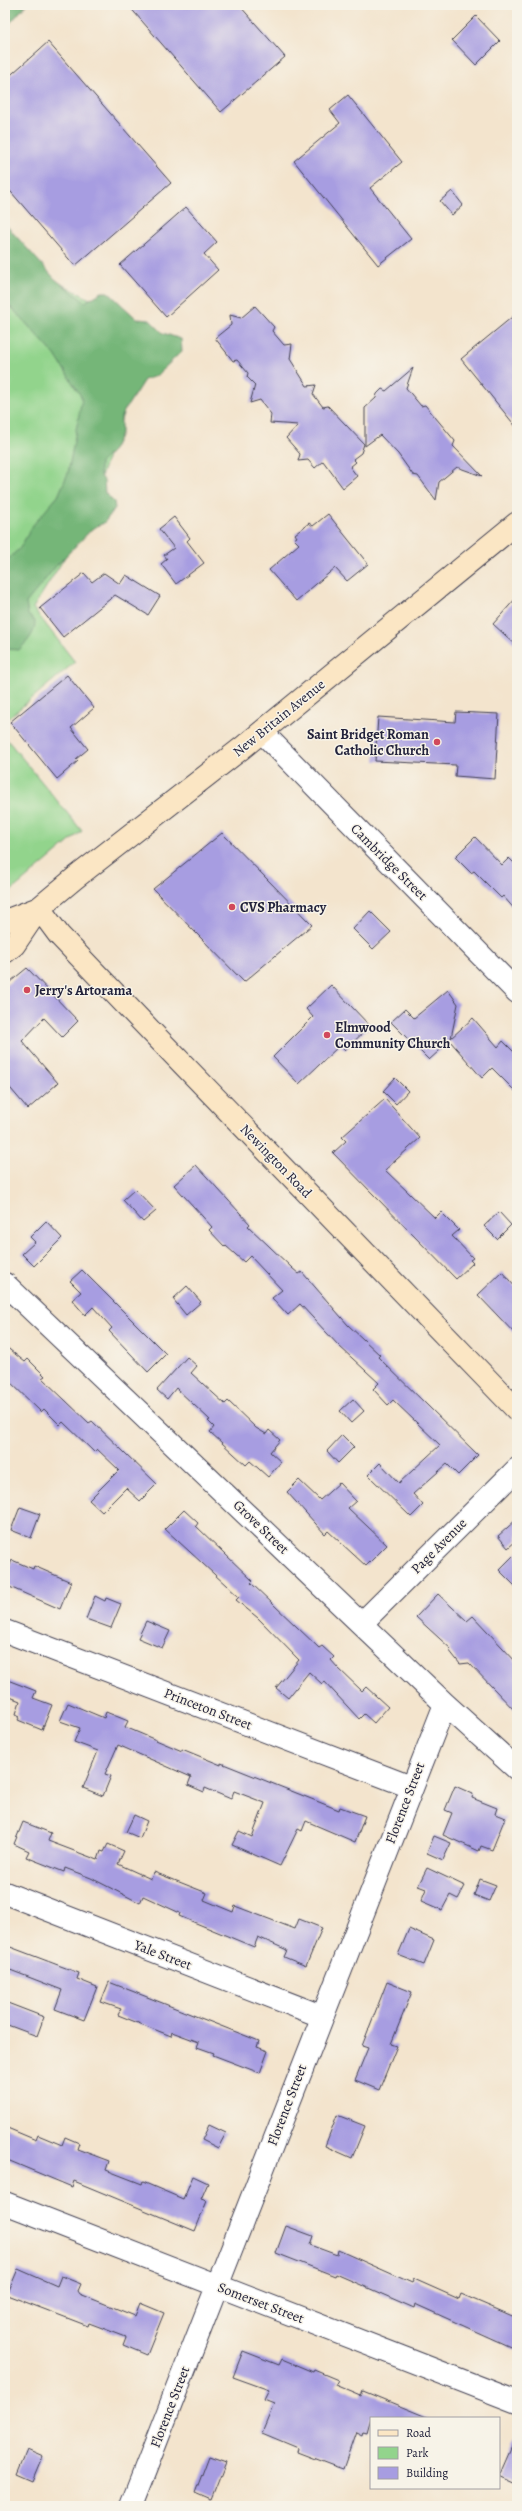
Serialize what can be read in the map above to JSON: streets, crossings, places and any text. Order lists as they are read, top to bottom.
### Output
{
  "streets": {
    "main road": ["New Britain Avenue", "Newington Road"],
    "street": [
      "Cambridge Street",
      "Grove Street",
      "Page Avenue",
      "Princeton Street",
      "Florence Street",
      "Yale Street",
      "Somerset Street"
    ]
  },
  "crossings": [
    ["New Britain Avenue", "Cambridge Street"],
    ["New Britain Avenue", "Newington Road"],
    ["Grove Street", "Page Avenue"],
    ["Grove Street", "Florence Street"],
    ["Princeton Street", "Florence Street"],
    ["Florence Street", "Yale Street"],
    ["Florence Street", "Somerset Street"]
  ],
  "places": [
    "Saint Bridget Roman Catholic Church",
    "CVS Pharmacy",
    "Jerry's Artorama",
    "Elmwood Community Church"
  ],
  "legend": ["Road", "Park", "Building"]
}
